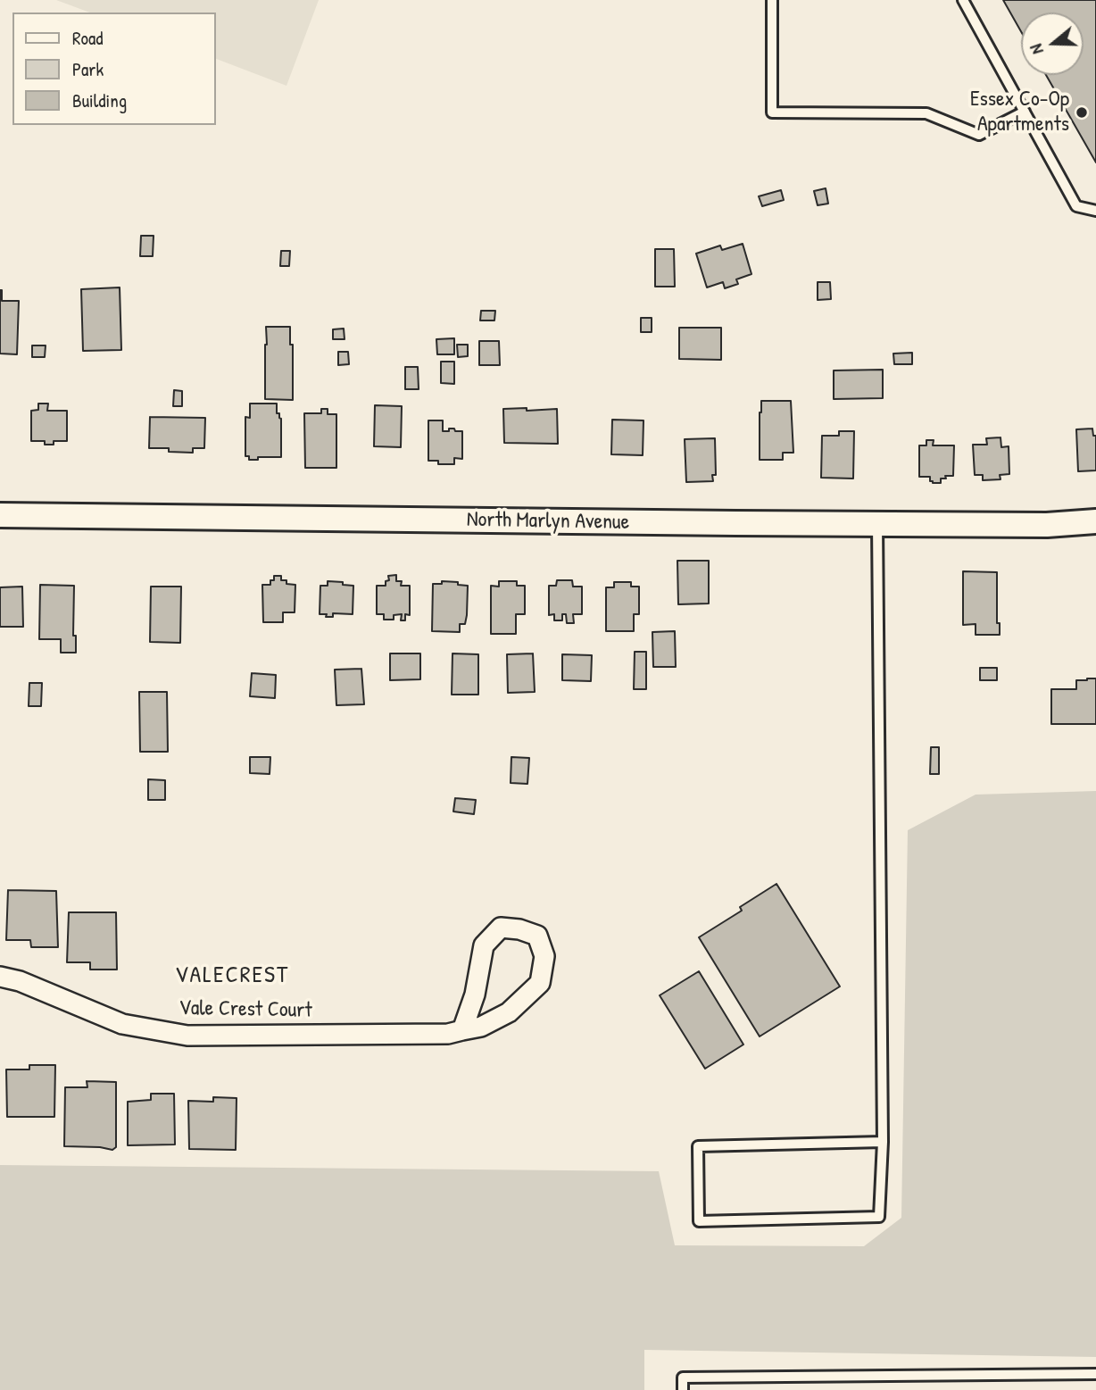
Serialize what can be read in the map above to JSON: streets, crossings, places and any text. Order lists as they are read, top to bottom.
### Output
{
  "streets": {
    "street": ["North Marlyn Avenue", "Vale Crest Court"]
  },
  "districts": ["VALECREST"],
  "places": ["Essex Co-Op Apartments"],
  "legend": ["Road", "Park", "Building"],
  "north": "left"
}
